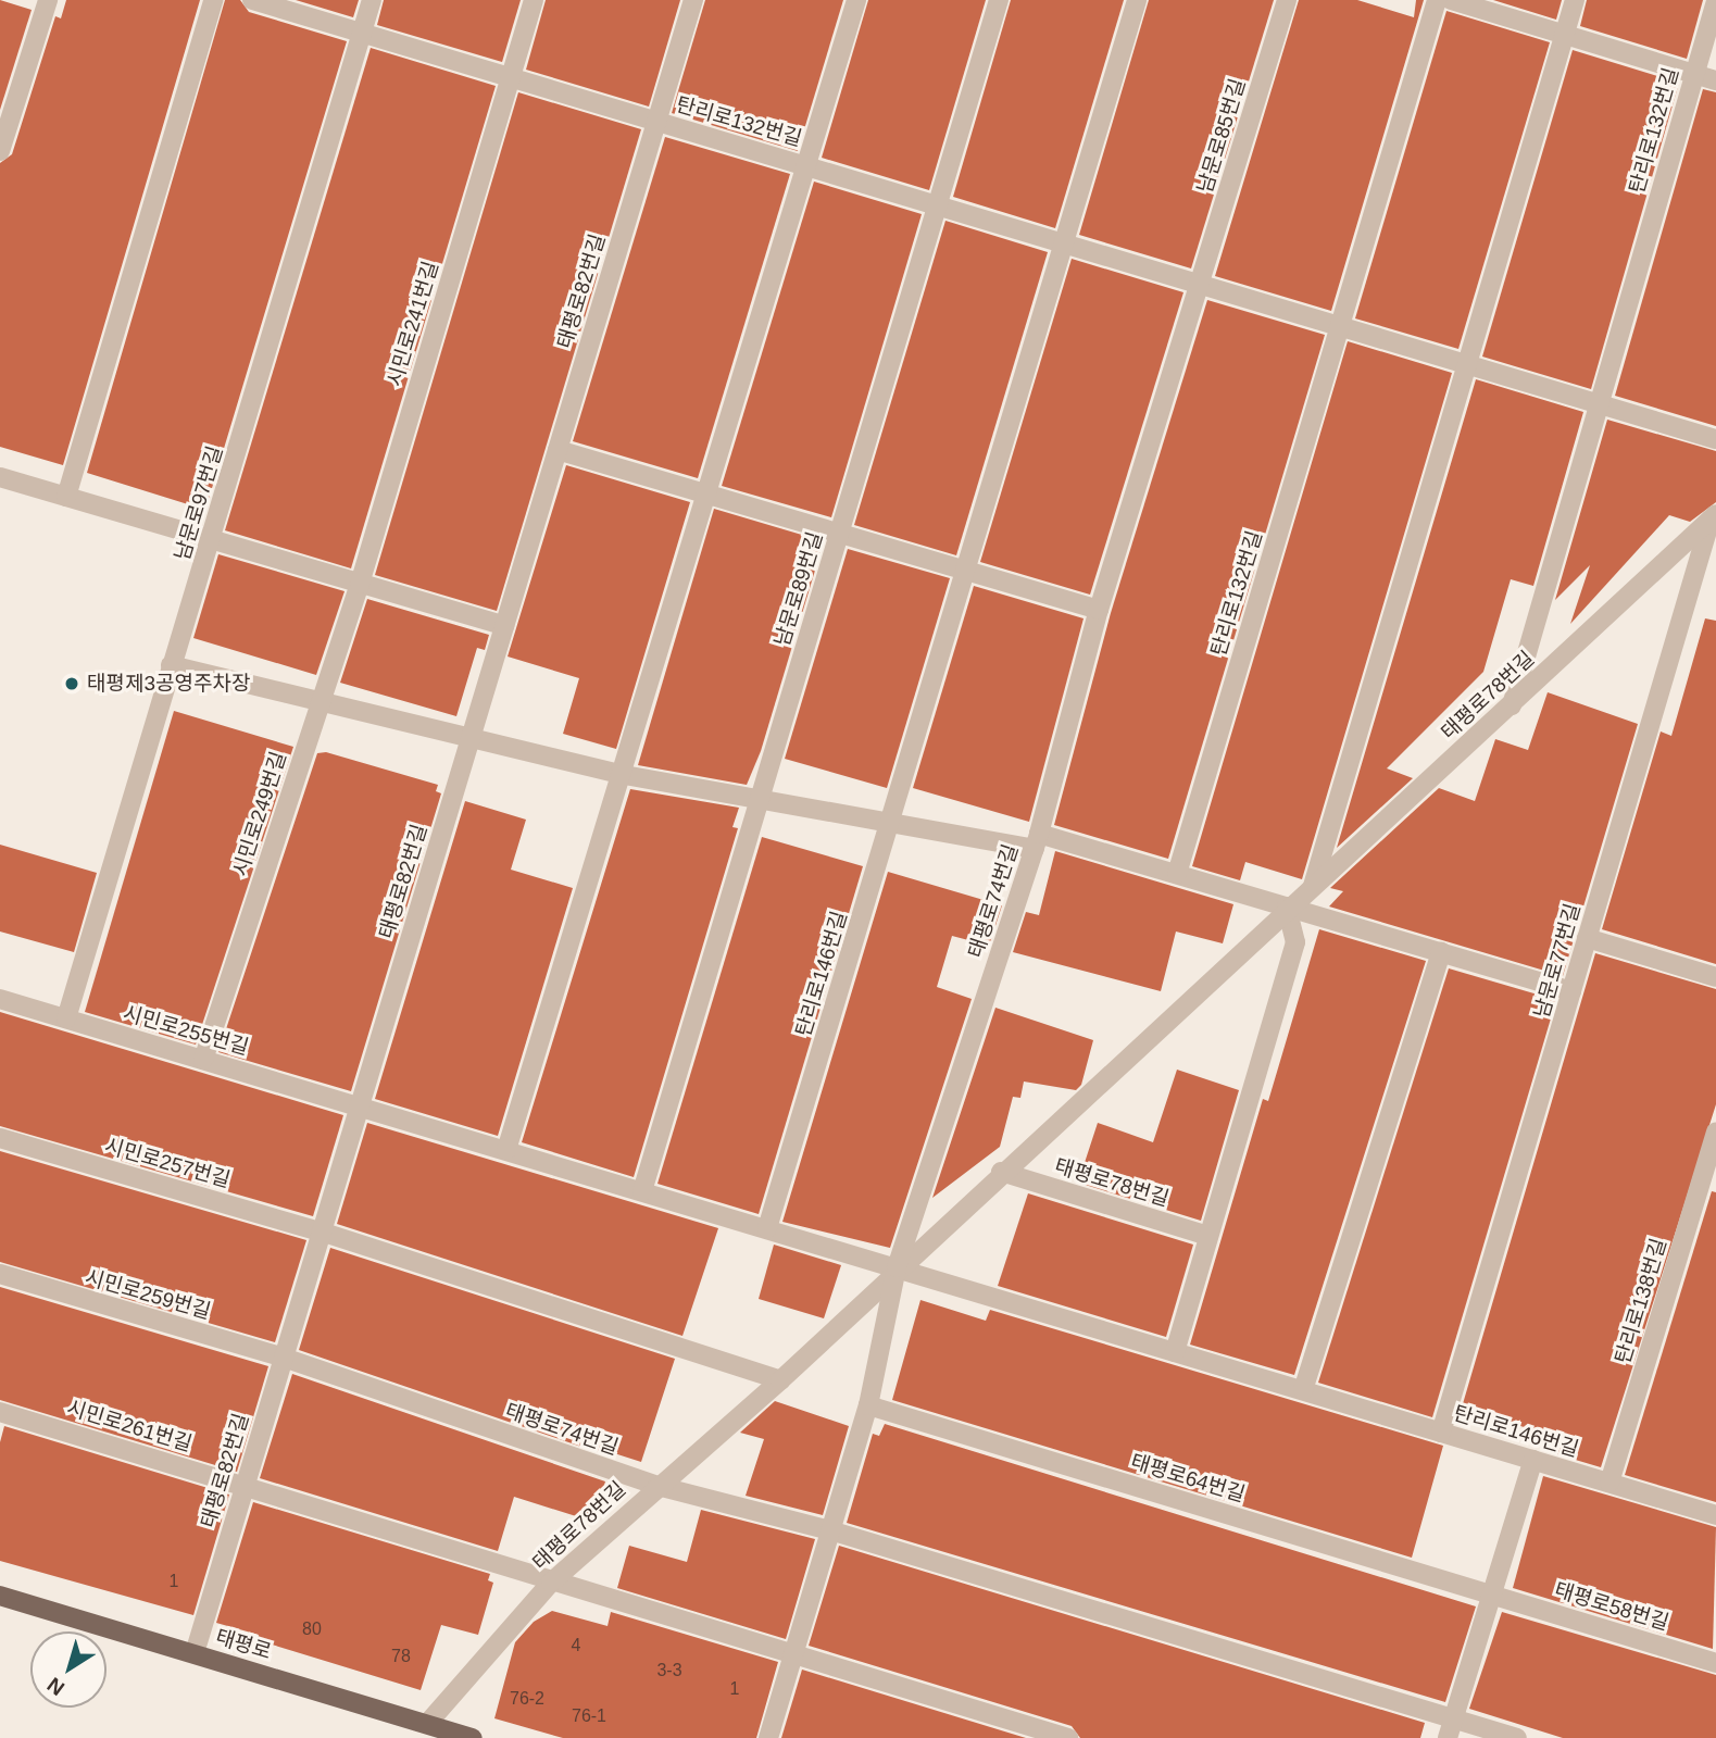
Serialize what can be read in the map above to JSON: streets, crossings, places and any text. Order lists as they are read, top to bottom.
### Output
{
  "streets": {
    "main road": ["태평로"],
    "street": [
      "탄리로132번길",
      "남문로85번길",
      "태평로82번길",
      "시민로241번길",
      "남문로97번길",
      "남문로89번길",
      "태평로78번길",
      "시민로249번길",
      "태평로74번길",
      "남문로77번길",
      "탄리로146번길",
      "시민로255번길",
      "시민로257번길",
      "시민로259번길",
      "탄리로138번길",
      "시민로261번길",
      "태평로64번길",
      "태평로58번길"
    ]
  },
  "crossings": [
    ["탄리로132번길", "남문로85번길"],
    ["탄리로132번길", "태평로82번길"],
    ["탄리로132번길", "남문로89번길"],
    ["탄리로132번길", "태평로78번길"],
    ["탄리로132번길", "태평로74번길"],
    ["남문로85번길", "태평로74번길"],
    ["태평로82번길", "태평로74번길"],
    ["태평로82번길", "탄리로146번길"],
    ["태평로82번길", "시민로255번길"],
    ["태평로82번길", "시민로257번길"],
    ["태평로82번길", "시민로259번길"],
    ["태평로82번길", "시민로261번길"],
    ["태평로82번길", "태평로"],
    ["시민로241번길", "시민로249번길"],
    ["남문로97번길", "시민로255번길"],
    ["남문로89번길", "탄리로146번길"],
    ["태평로78번길", "태평로74번길"],
    ["태평로78번길", "남문로77번길"],
    ["태평로78번길", "탄리로146번길"],
    ["태평로78번길", "태평로"],
    ["시민로249번길", "시민로255번길"],
    ["태평로74번길", "탄리로146번길"],
    ["태평로74번길", "시민로259번길"],
    ["태평로74번길", "태평로64번길"],
    ["남문로77번길", "탄리로146번길"],
    ["탄리로146번길", "시민로255번길"],
    ["탄리로146번길", "탄리로138번길"],
    ["태평로64번길", "태평로58번길"]
  ],
  "places": ["태평제3공영주차장"],
  "house_numbers": [
    "1",
    "80",
    "4",
    "78",
    "3-3",
    "1",
    "76-2",
    "76-1"
  ],
  "north": "bottom left"
}
